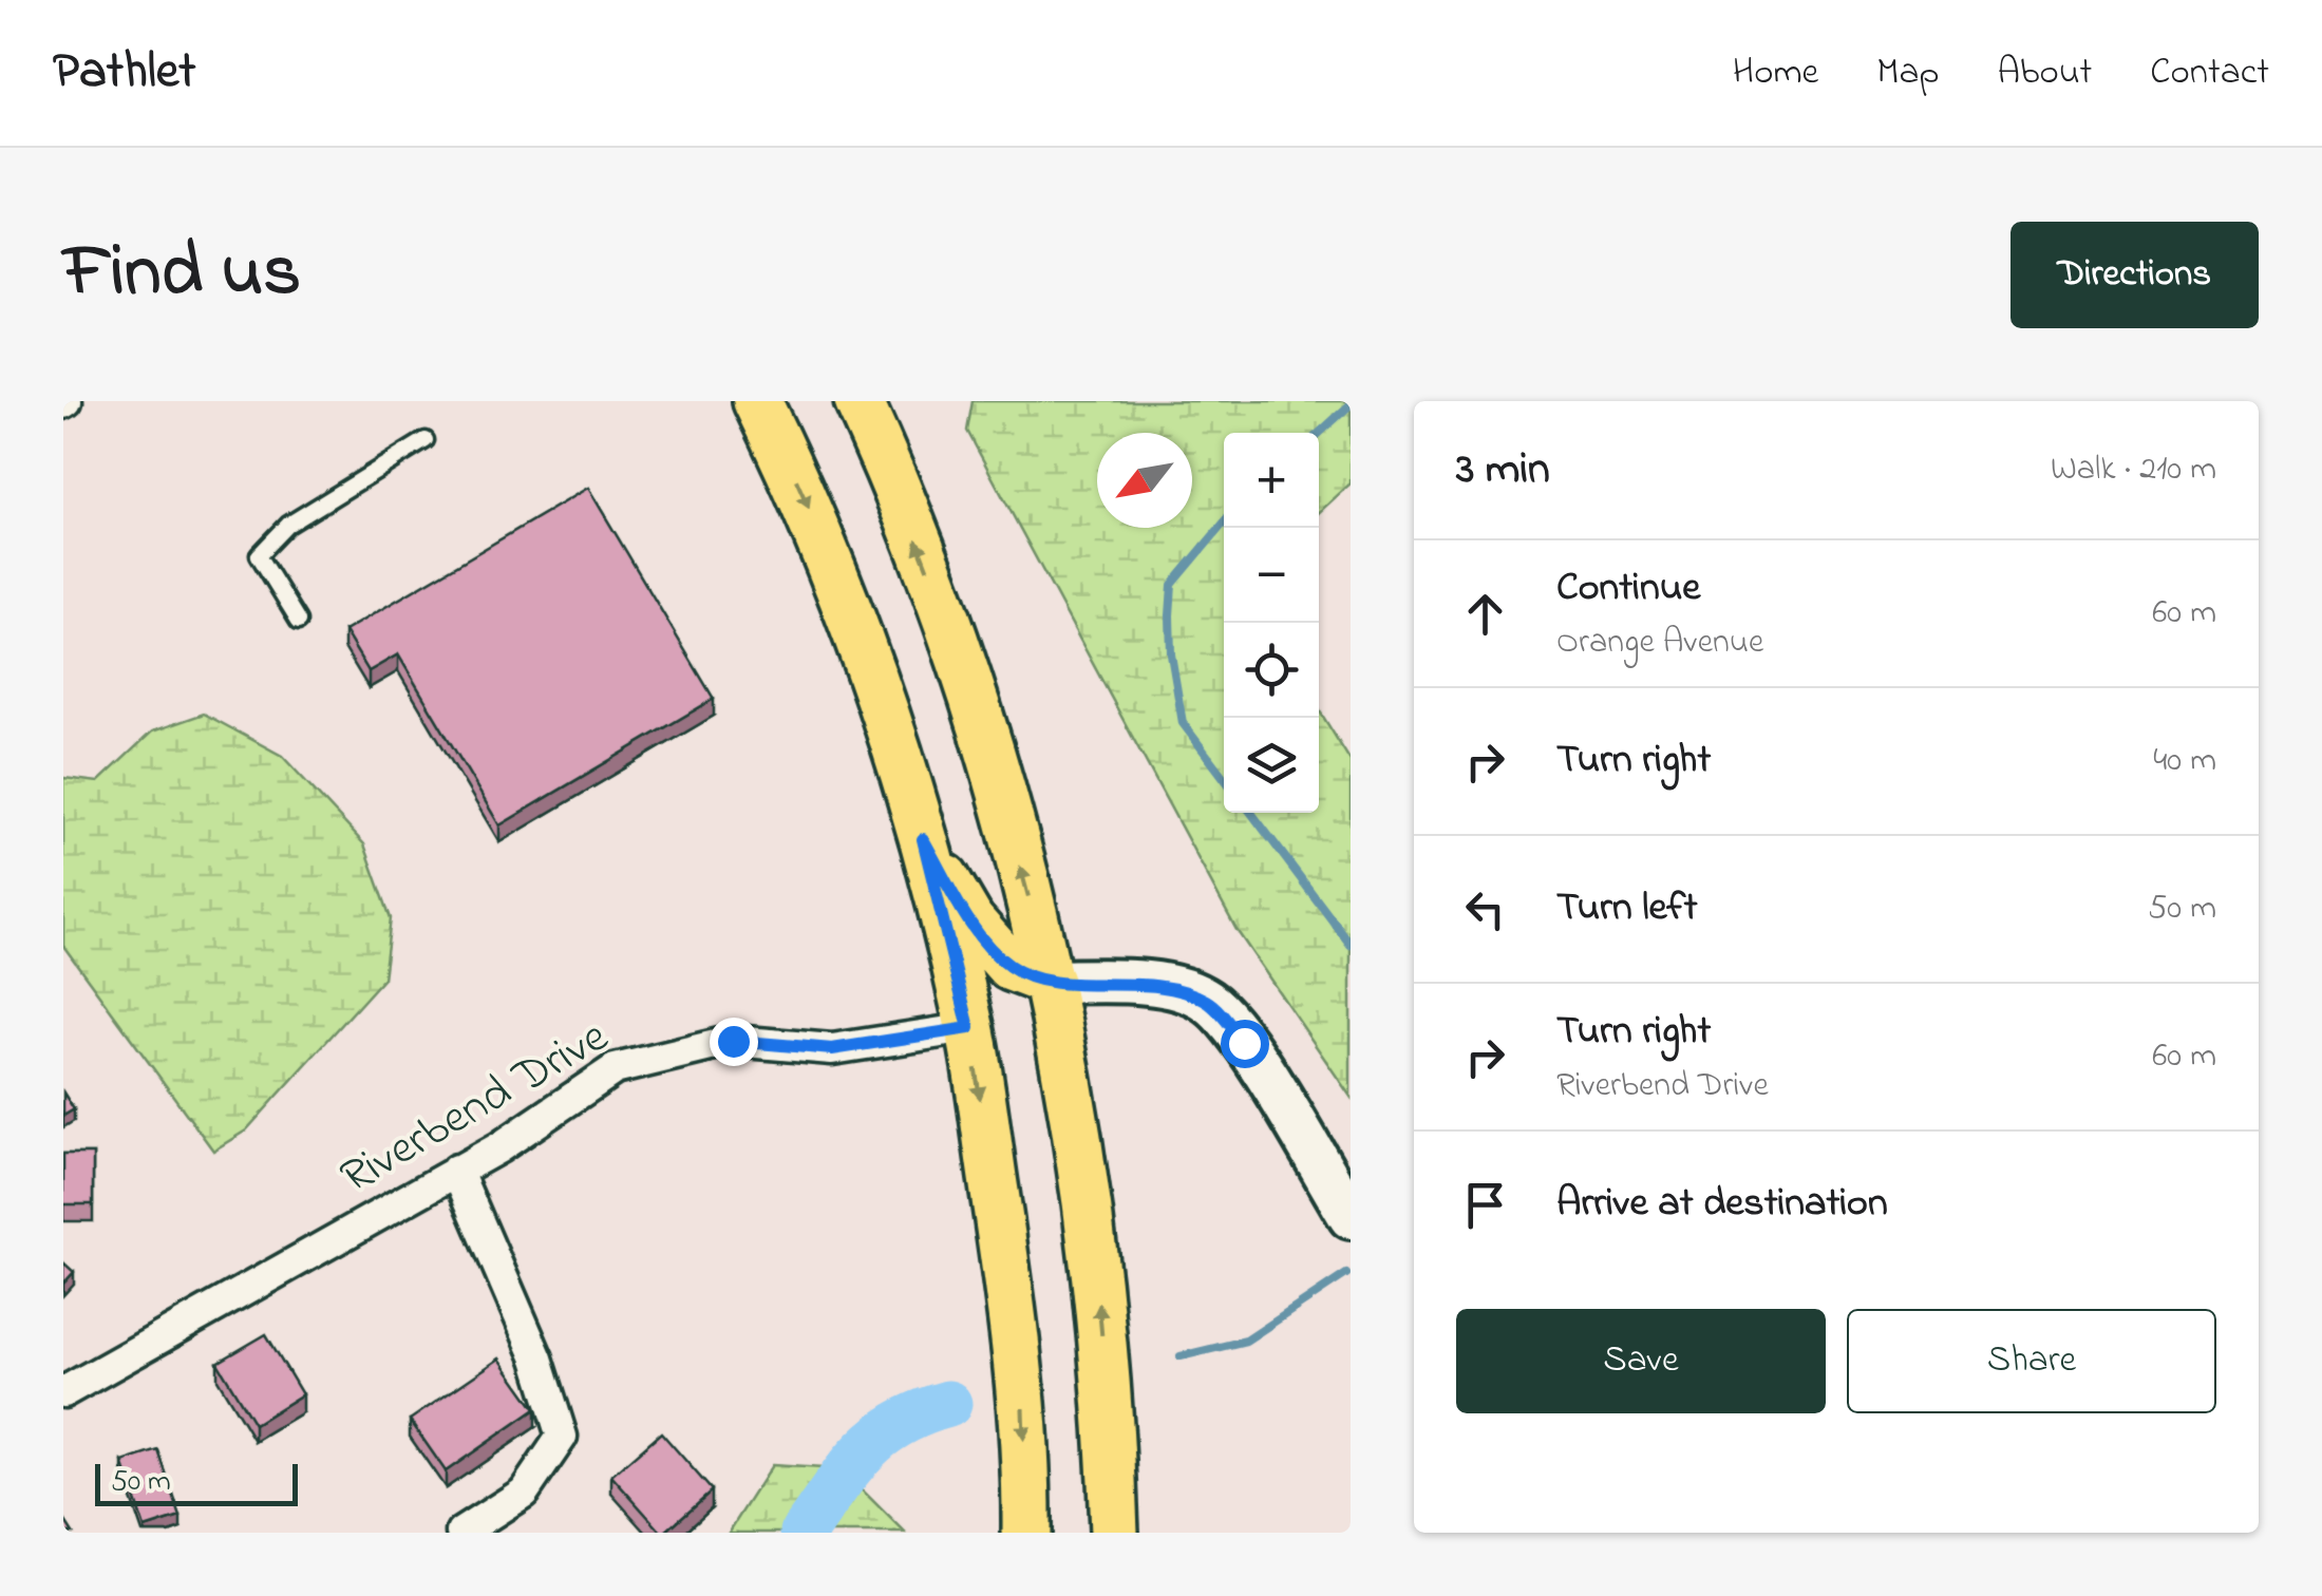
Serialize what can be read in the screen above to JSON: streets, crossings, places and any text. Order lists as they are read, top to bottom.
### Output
{
  "streets": {
    "street": ["Riverbend Drive"]
  },
  "scale_bar": "50 m",
  "north": "bottom left",
  "page": {
    "header": "Pathlet",
    "nav": [
      "Home",
      "Map",
      "About",
      "Contact"
    ],
    "title": "Find us",
    "buttons": [
      "Directions",
      ["Save", "Share"]
    ],
    "heading": ["3 min", "Walk · 210 m"],
    "map_buttons": ["+", "−"],
    "list": [
      ["Continue", "Orange Avenue", "60 m"],
      ["Turn right", "40 m"],
      ["Turn left", "50 m"],
      ["Turn right", "Riverbend Drive", "60 m"],
      "Arrive at destination"
    ],
    "scale": "50 m"
  }
}
